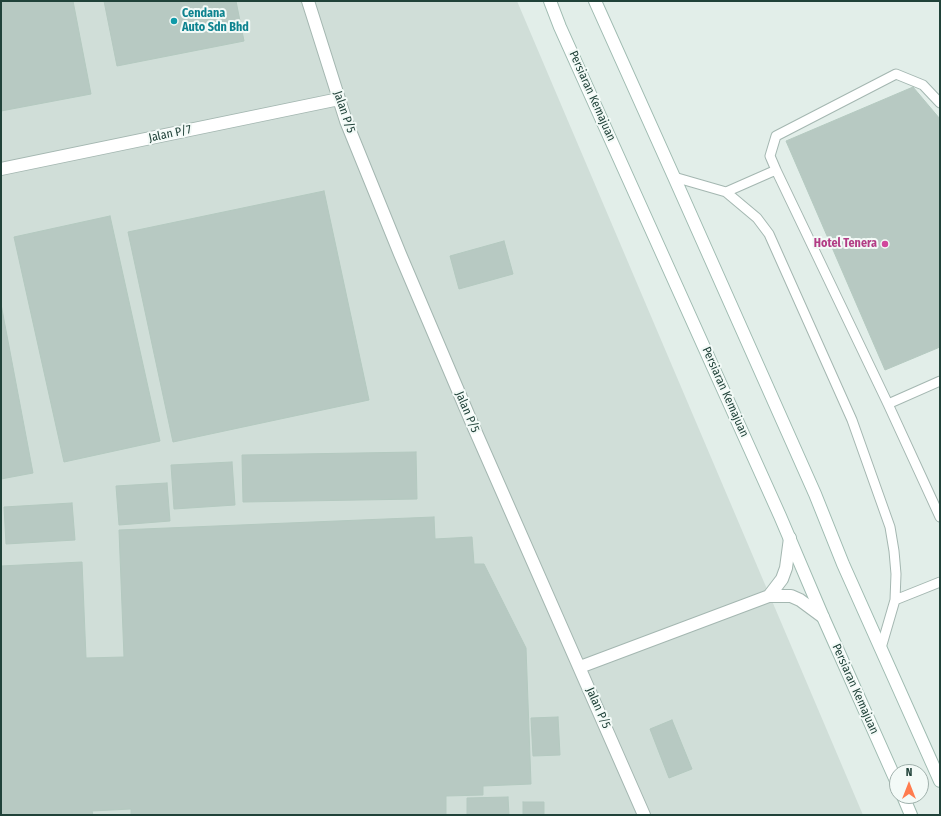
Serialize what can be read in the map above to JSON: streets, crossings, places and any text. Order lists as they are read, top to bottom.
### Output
{
  "streets": {
    "main road": ["Persiaran Kemajuan", "Jalan P/5", "Jalan P/7"]
  },
  "crossings": [
    ["Jalan P/5", "Jalan P/7"]
  ],
  "places": ["Cendana Auto Sdn Bhd", "Hotel Tenera"],
  "north": "top"
}
